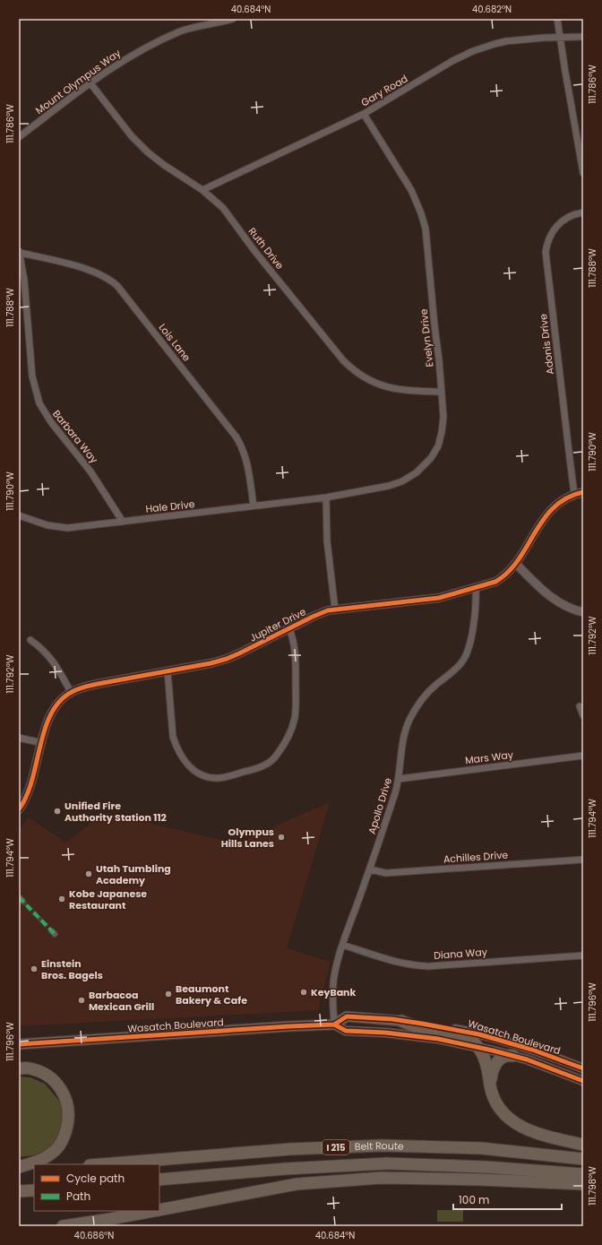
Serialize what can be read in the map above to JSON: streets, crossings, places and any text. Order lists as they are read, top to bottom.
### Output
{
  "streets": {
    "highway": ["Belt Route", "I 215"],
    "main road": ["Wasatch Boulevard"],
    "street": [
      "Mount Olympus Way",
      "Gary Road",
      "Ruth Drive",
      "Evelyn Drive",
      "Lois Lane",
      "Adonis Drive",
      "Barbara Way",
      "Hale Drive",
      "Jupiter Drive",
      "Mars Way",
      "Apollo Drive",
      "Achilles Drive",
      "Diana Way"
    ]
  },
  "crossings": [
    ["Mount Olympus Way", "Ruth Drive"],
    ["Gary Road", "Ruth Drive"],
    ["Gary Road", "Evelyn Drive"],
    ["Ruth Drive", "Evelyn Drive"],
    ["Evelyn Drive", "Hale Drive"],
    ["Lois Lane", "Barbara Way"],
    ["Lois Lane", "Hale Drive"],
    ["Adonis Drive", "Jupiter Drive"],
    ["Barbara Way", "Hale Drive"],
    ["Jupiter Drive", "Apollo Drive"],
    ["Mars Way", "Apollo Drive"],
    ["Apollo Drive", "Achilles Drive"],
    ["Apollo Drive", "Diana Way"],
    ["Apollo Drive", "Wasatch Boulevard"]
  ],
  "places": [
    "Unified Fire Authority Station 112",
    "Olympus Hills Lanes",
    "Utah Tumbling Academy",
    "Kobe Japanese Restaurant",
    "Einstein Bros. Bagels",
    "KeyBank",
    "Beaumont Bakery & Cafe",
    "Barbacoa Mexican Grill"
  ],
  "legend": ["Cycle path", "Path"],
  "scale_bar": "100 m",
  "coordinates": [
    "40.684°N",
    "40.682°N",
    "111.786°W",
    "111.788°W",
    "111.790°W",
    "111.792°W",
    "111.794°W",
    "111.796°W",
    "111.798°W",
    "40.686°N"
  ]
}
